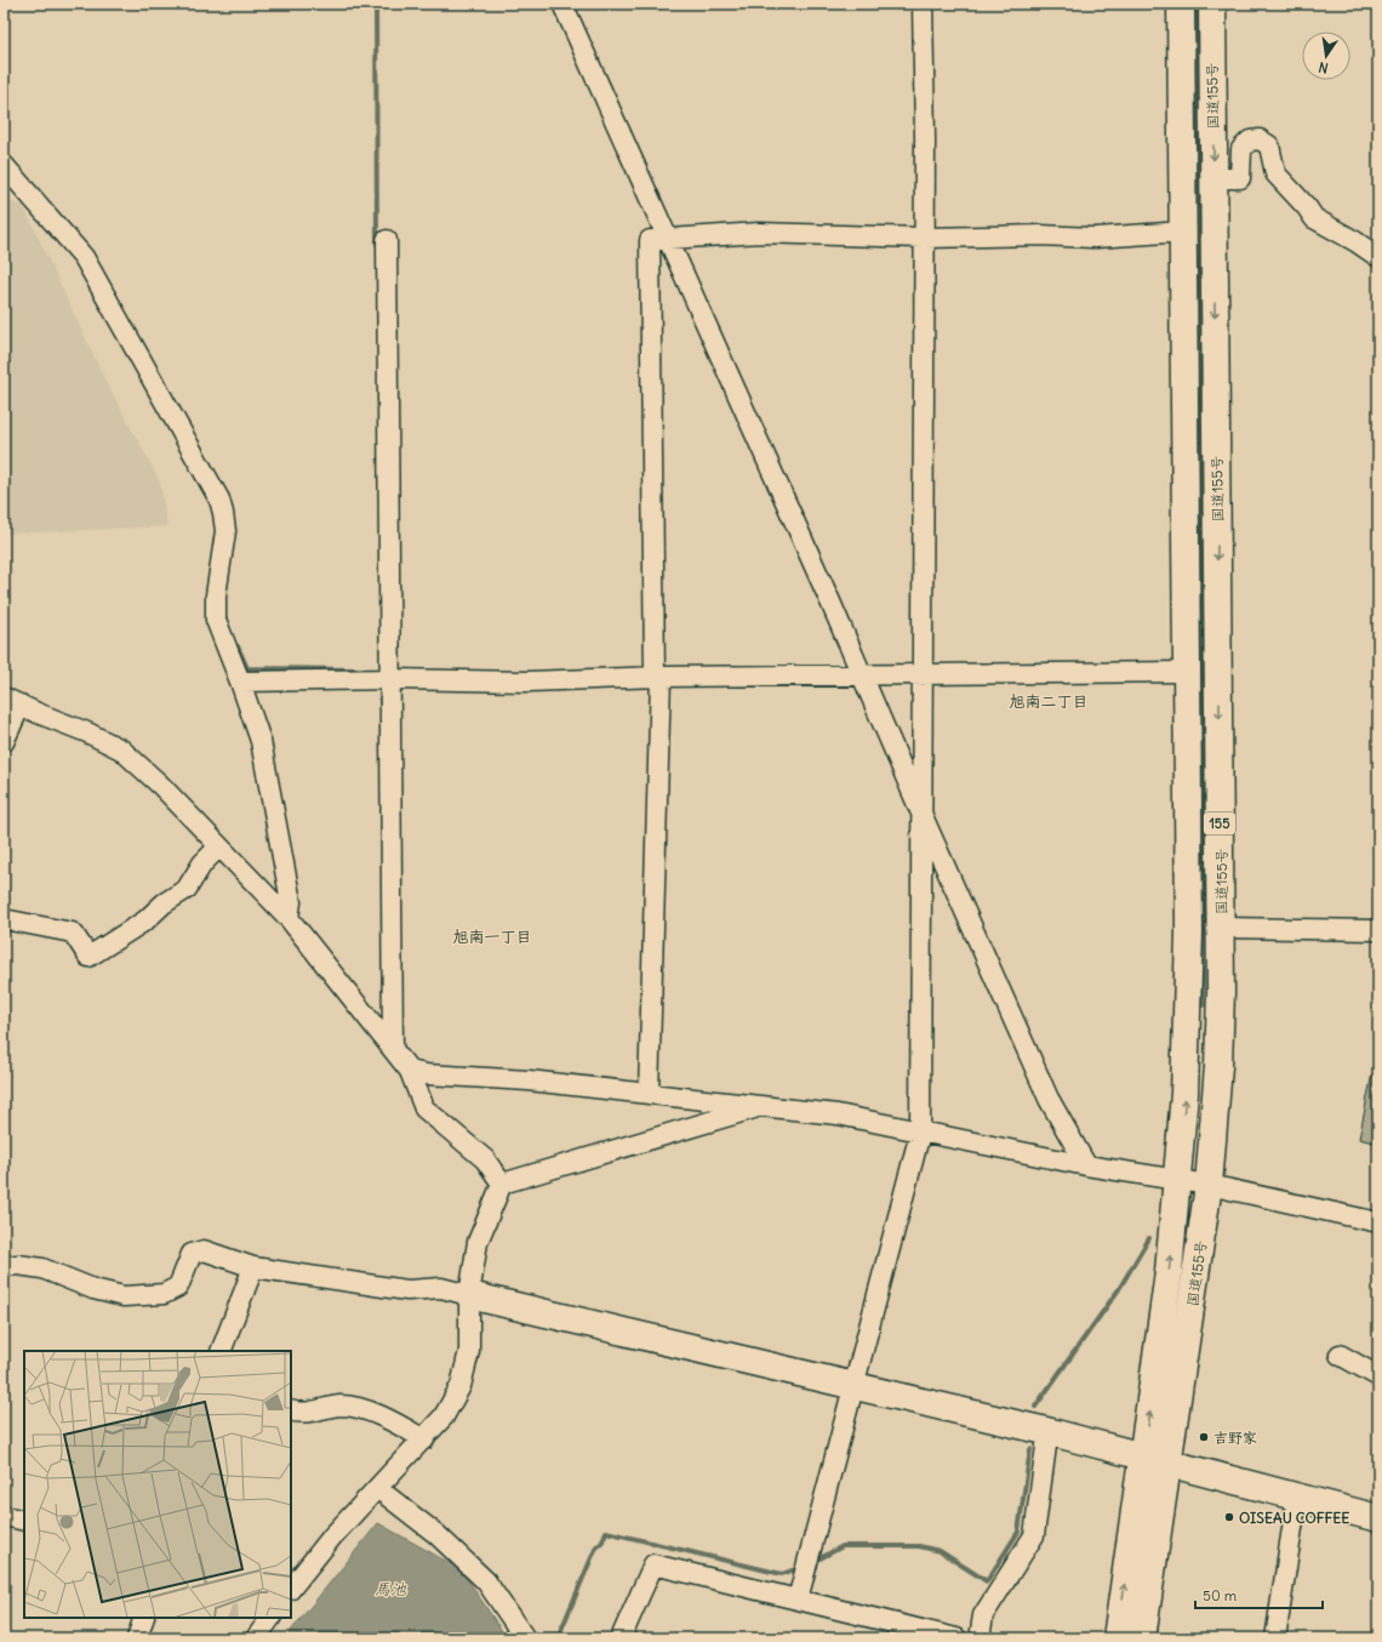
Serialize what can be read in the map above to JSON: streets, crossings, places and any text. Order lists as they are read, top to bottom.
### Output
{
  "streets": {
    "main road": ["国道155号", "155"]
  },
  "districts": ["旭南二丁目", "旭南一丁目"],
  "water": ["馬池"],
  "places": ["吉野家", "OISEAU COFFEE"],
  "scale_bar": "50 m",
  "north": "bottom"
}
